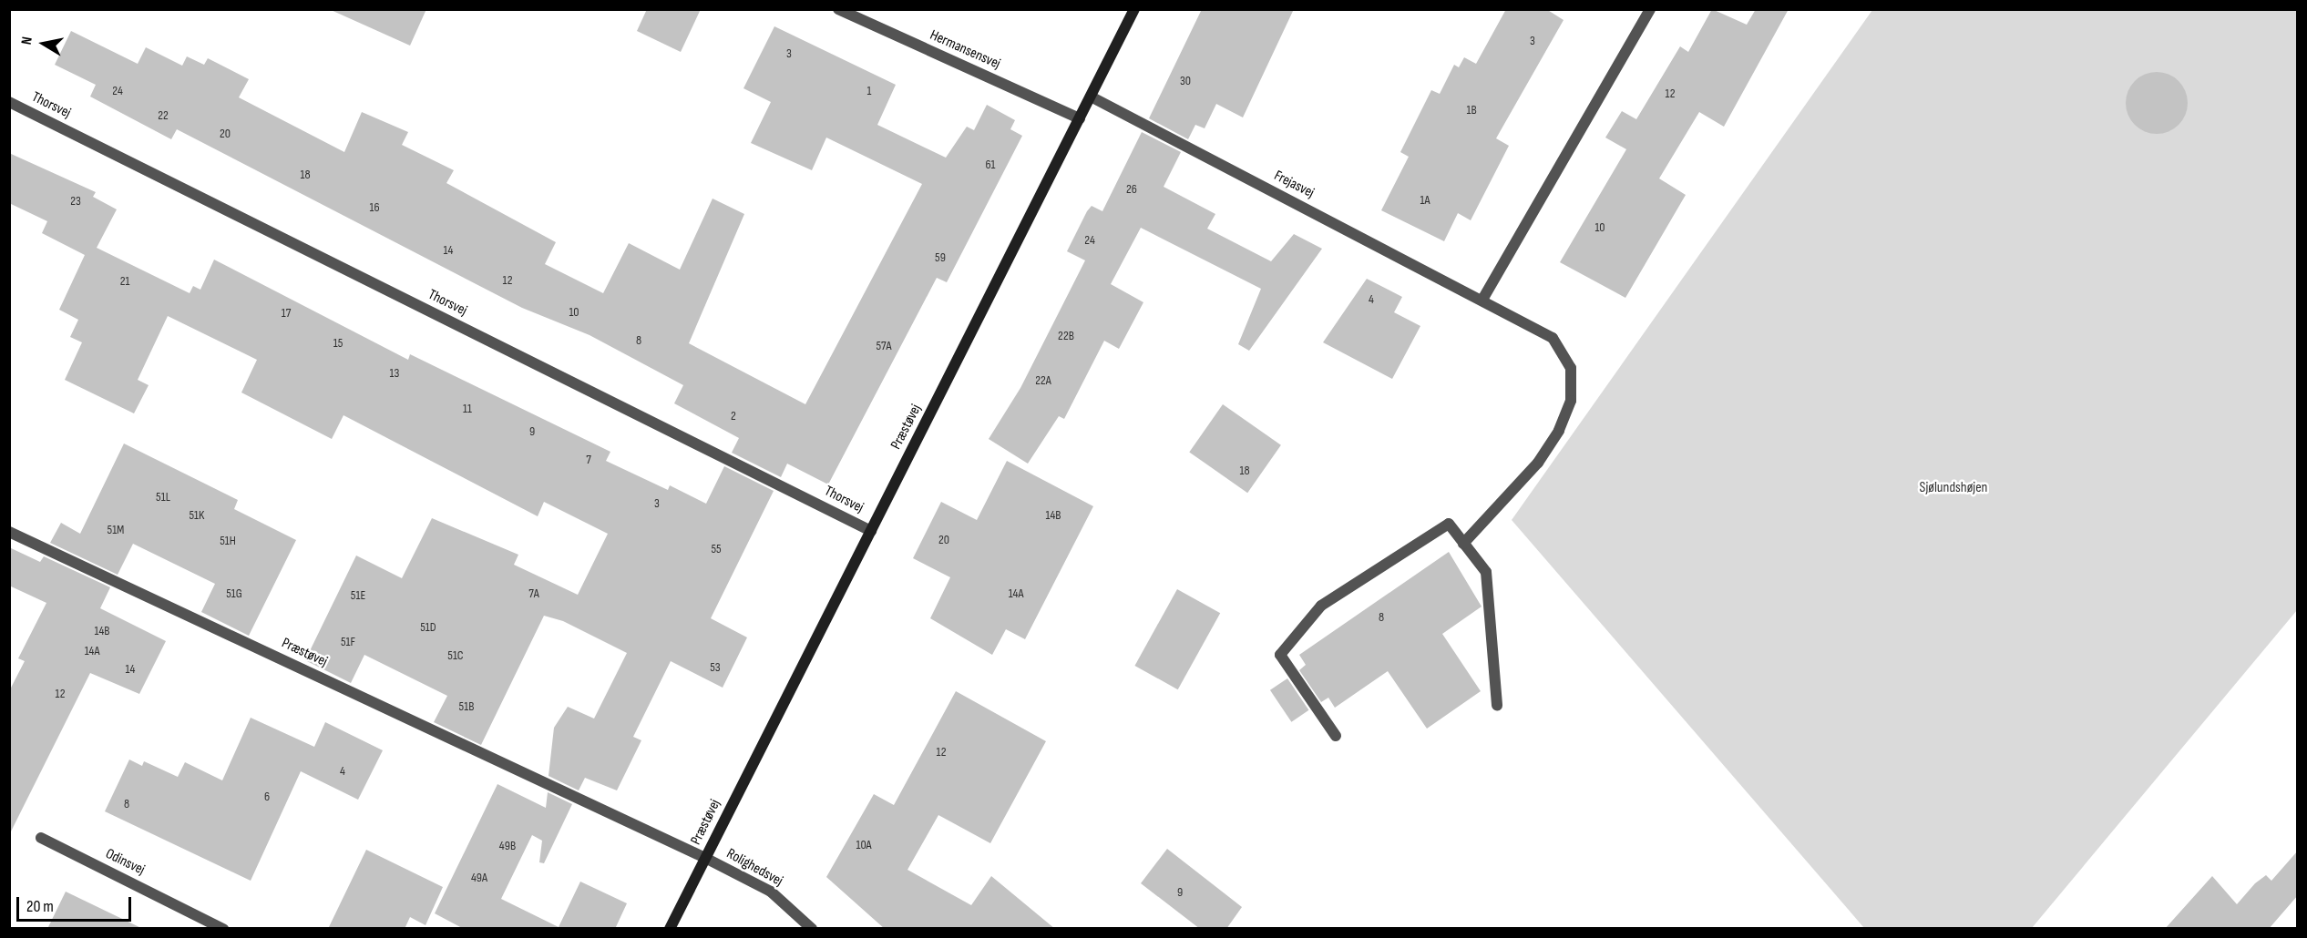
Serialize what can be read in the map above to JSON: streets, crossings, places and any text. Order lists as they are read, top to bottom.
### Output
{
  "streets": {
    "street": [
      "Hermansensvej",
      "Thorsvej",
      "Frejasvej",
      "Præstøvej",
      "Odinsvej",
      "Rolighedsvej"
    ]
  },
  "crossings": [
    ["Hermansensvej", "Præstøvej"],
    ["Thorsvej", "Præstøvej"],
    ["Frejasvej", "Præstøvej"],
    ["Præstøvej", "Rolighedsvej"]
  ],
  "parks": ["Sjølundshøjen"],
  "house_numbers": [
    "3",
    "3",
    "30",
    "24",
    "1",
    "12",
    "1B",
    "22",
    "20",
    "61",
    "18",
    "26",
    "1A",
    "23",
    "16",
    "10",
    "24",
    "14",
    "59",
    "12",
    "21",
    "4",
    "10",
    "17",
    "22B",
    "8",
    "15",
    "57A",
    "13",
    "22A",
    "11",
    "2",
    "9",
    "7",
    "18",
    "51L",
    "3",
    "51K",
    "14B",
    "51M",
    "20",
    "51H",
    "55",
    "51G",
    "7A",
    "14A",
    "51E",
    "8",
    "51D",
    "14B",
    "51F",
    "14A",
    "51C",
    "53",
    "14",
    "12",
    "51B",
    "12",
    "4",
    "6",
    "8",
    "10A",
    "49B",
    "49A",
    "9"
  ],
  "scale_bar": "20 m",
  "north": "left"
}
